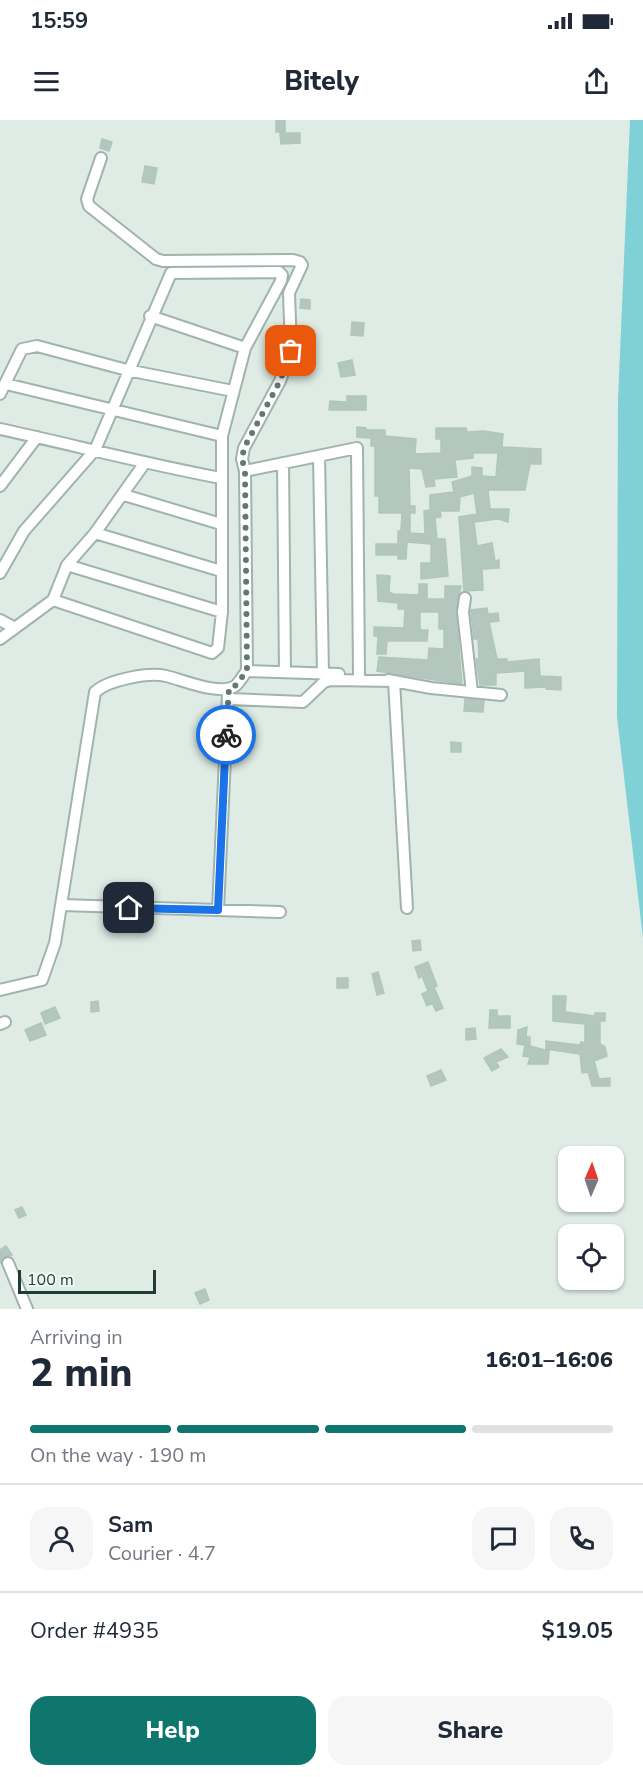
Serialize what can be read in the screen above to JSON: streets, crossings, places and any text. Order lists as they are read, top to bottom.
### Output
{
  "scale_bar": "100 m",
  "north": "top",
  "page": {
    "status": "15:59",
    "header": "Bitely",
    "scale": "100 m",
    "heading": ["2 min", "Arriving in", "16:01–16:06"],
    "panel": [
      "Sam",
      "Courier · 4.7",
      "Order #4935",
      "$19.05"
    ],
    "bar": "On the way · 190 m",
    "buttons": ["Help", "Share"]
  }
}
